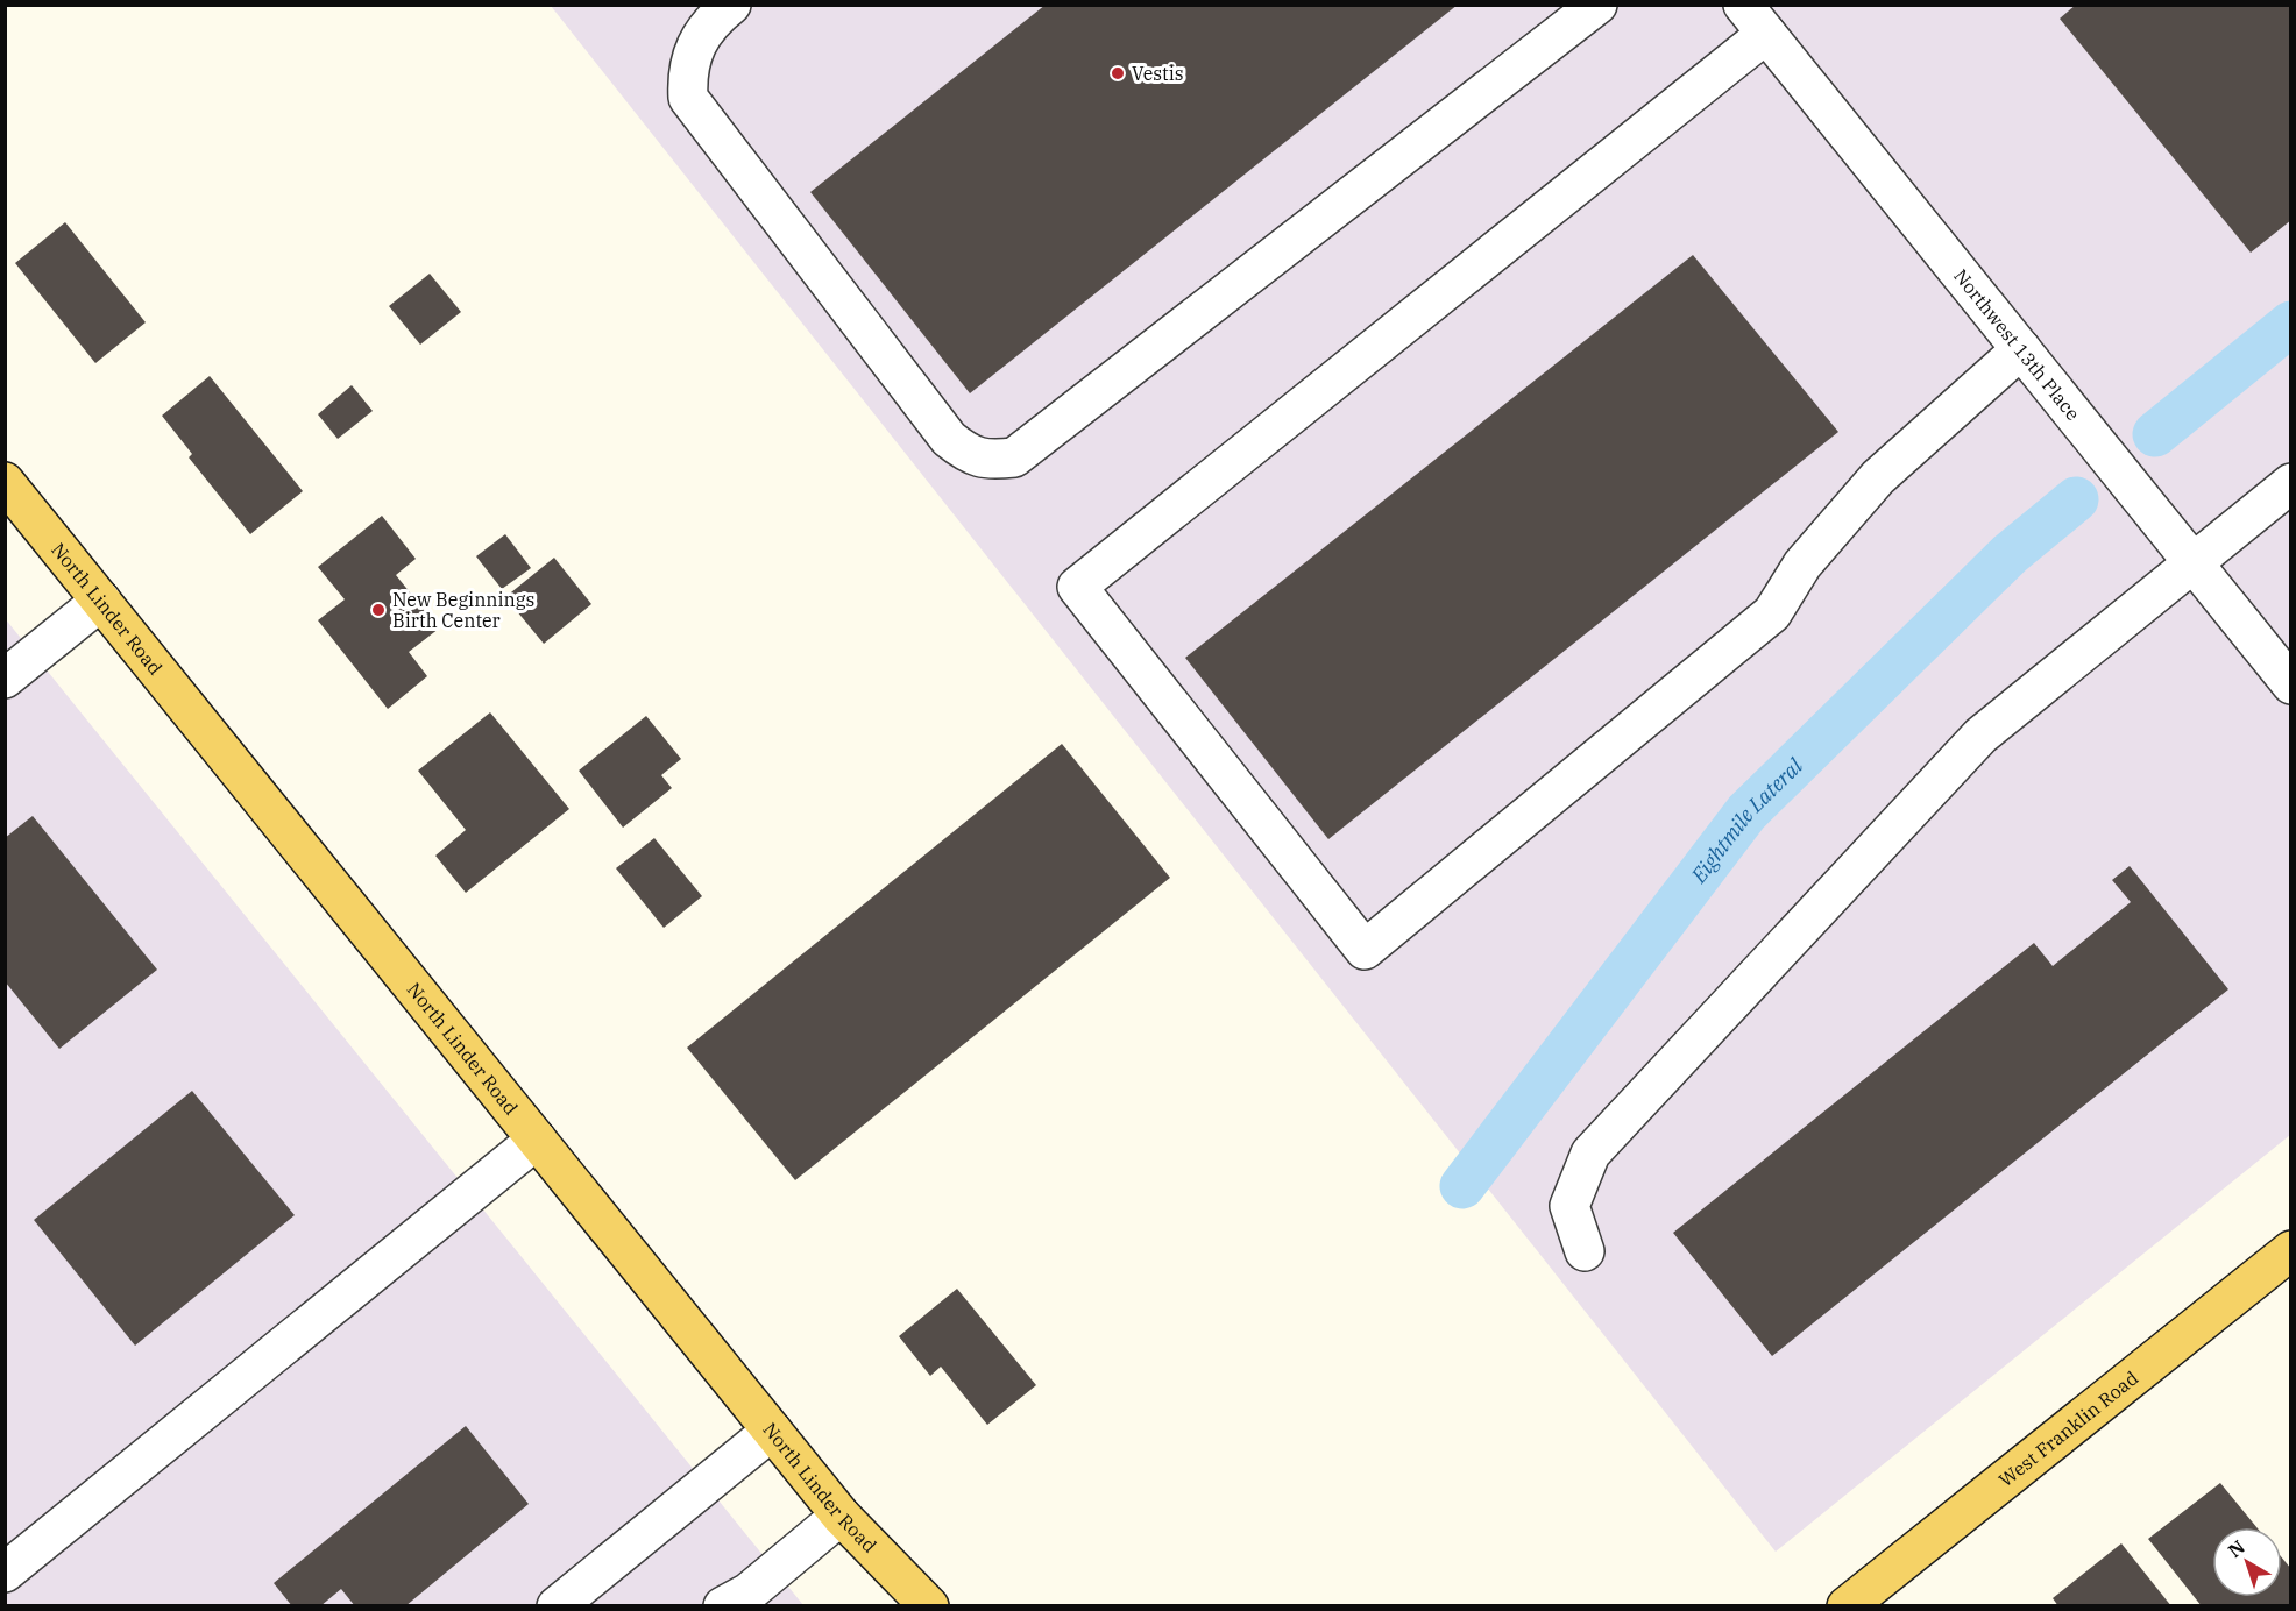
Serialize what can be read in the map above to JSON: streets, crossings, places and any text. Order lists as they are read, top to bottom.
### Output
{
  "streets": {
    "main road": ["North Linder Road", "West Franklin Road"],
    "street": ["Northwest 13th Place"]
  },
  "water": ["Eightmile Lateral"],
  "places": ["Vestis", "New Beginnings Birth Center"],
  "north": "top left"
}
